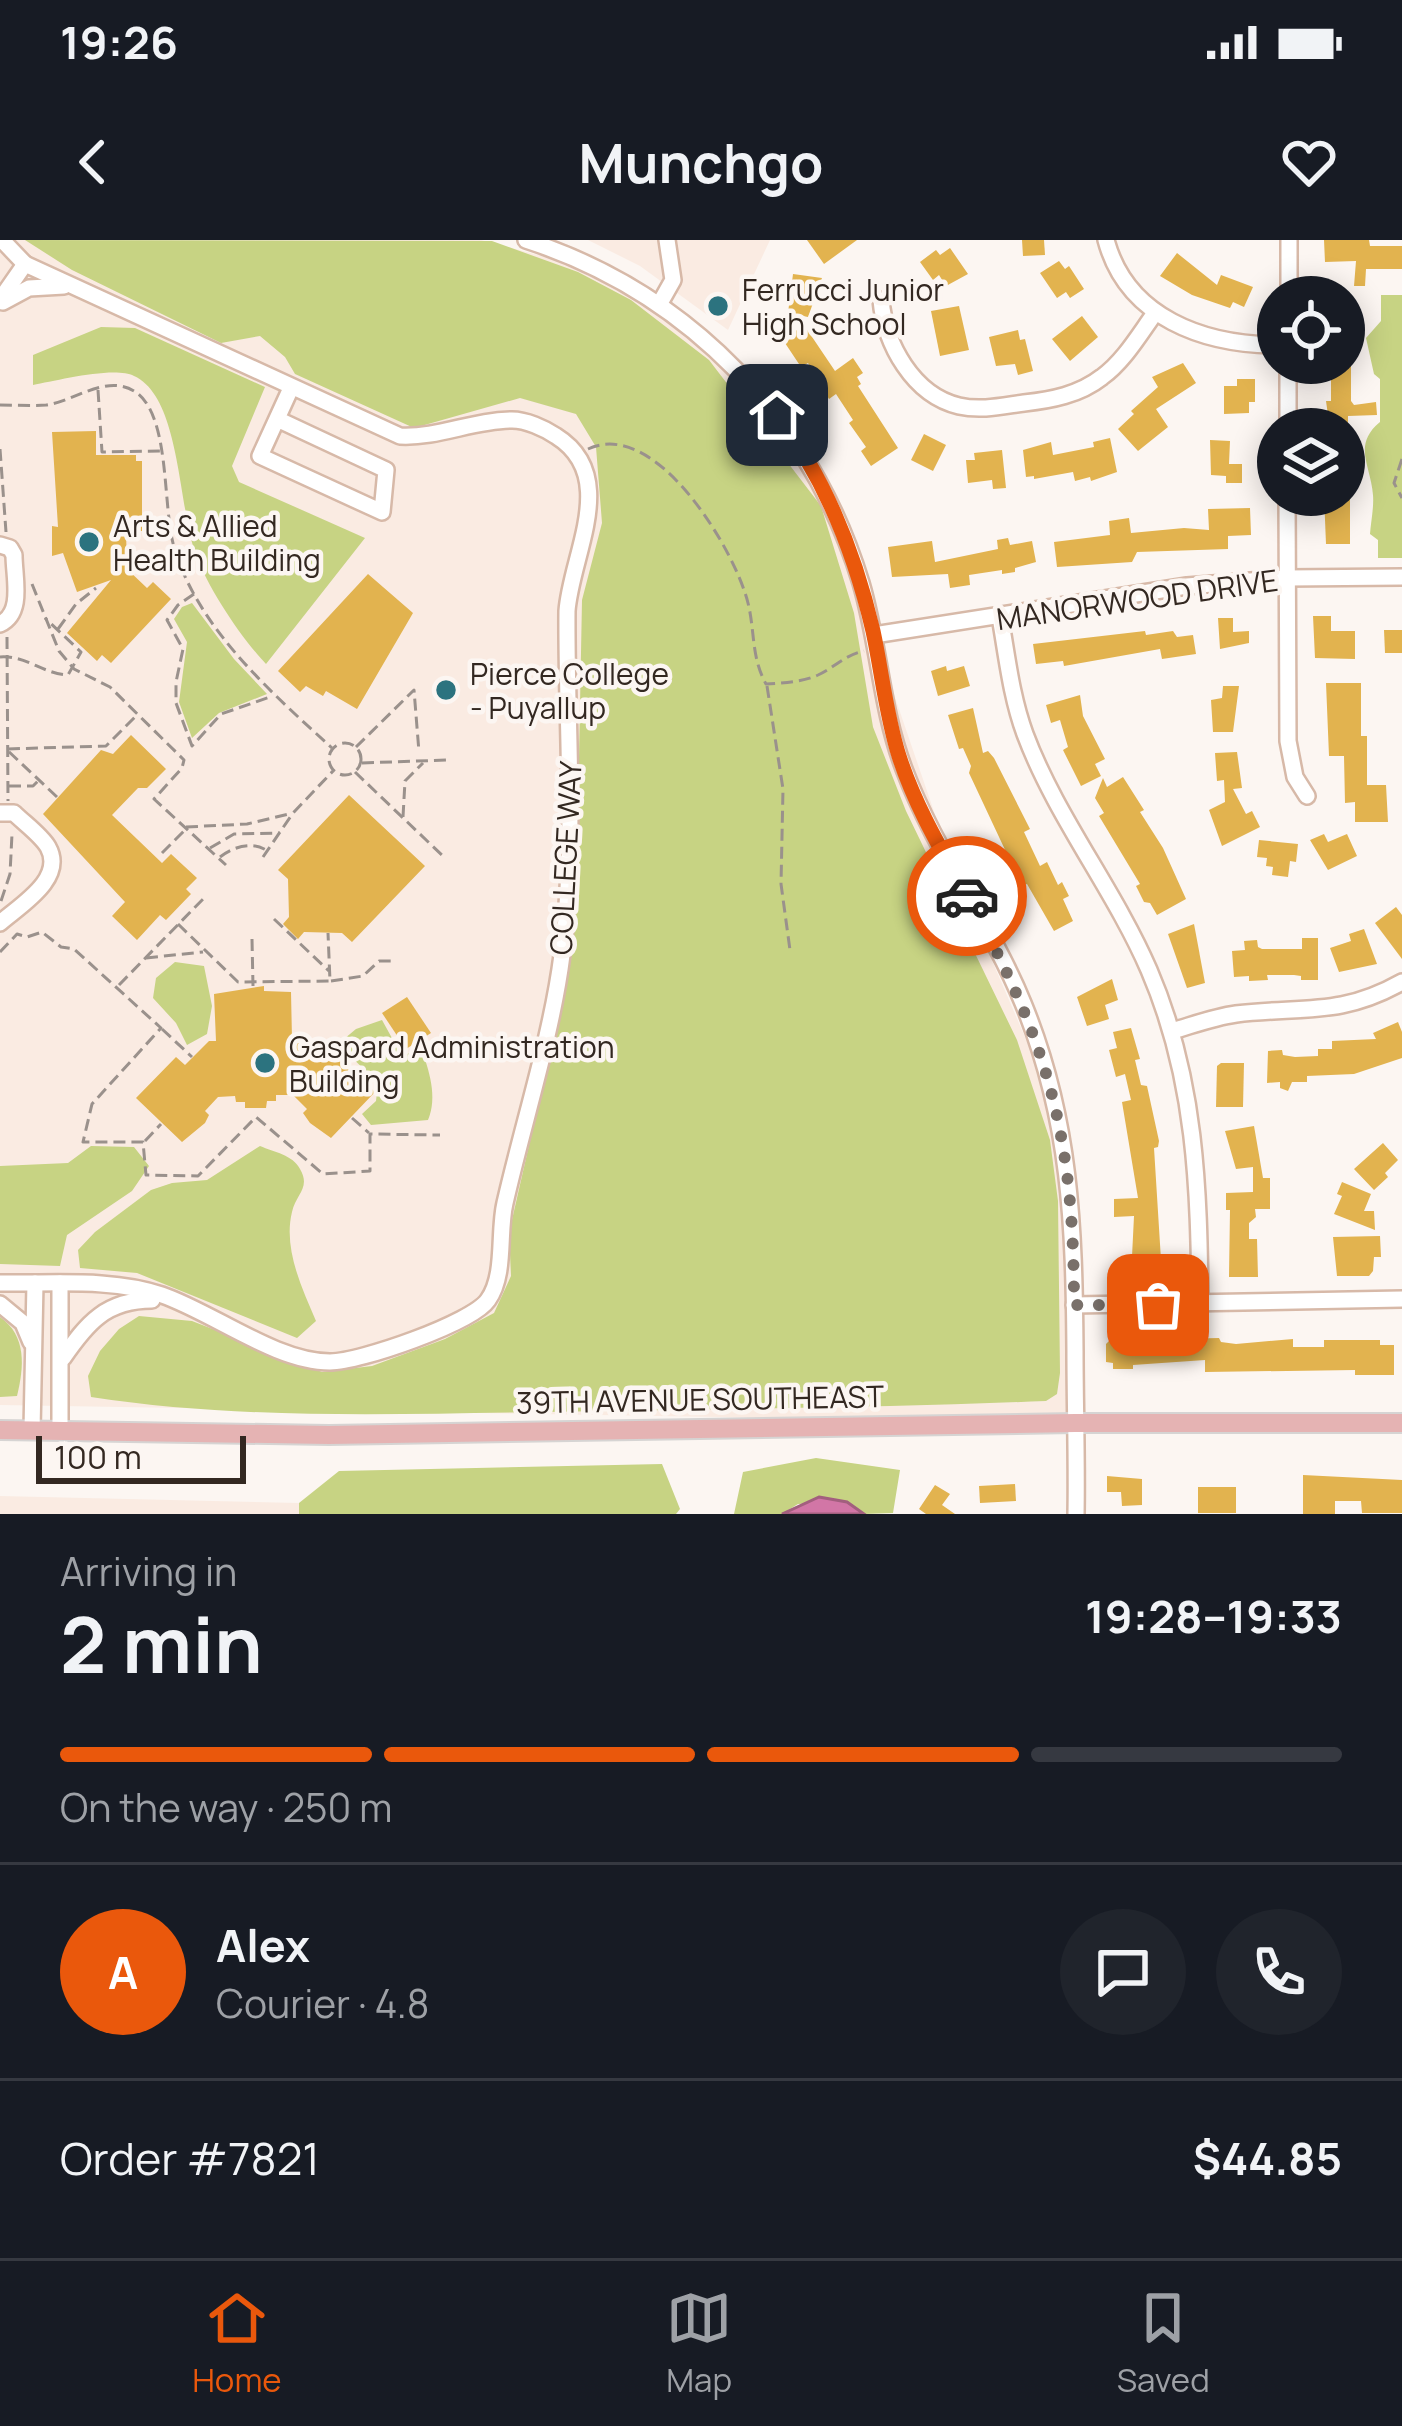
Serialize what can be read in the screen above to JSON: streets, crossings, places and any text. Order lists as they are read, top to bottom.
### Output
{
  "streets": {
    "main road": ["39TH AVENUE SOUTHEAST"],
    "street": ["MANORWOOD DRIVE", "COLLEGE WAY"]
  },
  "places": [
    "Ferrucci Junior High School",
    "Arts & Allied Health Building",
    "Pierce College - Puyallup",
    "Gaspard Administration Building"
  ],
  "scale_bar": "100 m",
  "page": {
    "status": "19:26",
    "header": "Munchgo",
    "scale": "100 m",
    "heading": ["2 min", "Arriving in", "19:28–19:33"],
    "panel": [
      "Alex",
      "Courier · 4.8",
      "Order #7821",
      "$44.85"
    ],
    "bar": "On the way · 250 m",
    "round": "A",
    "tabs": ["Home", "Map", "Saved"]
  }
}
